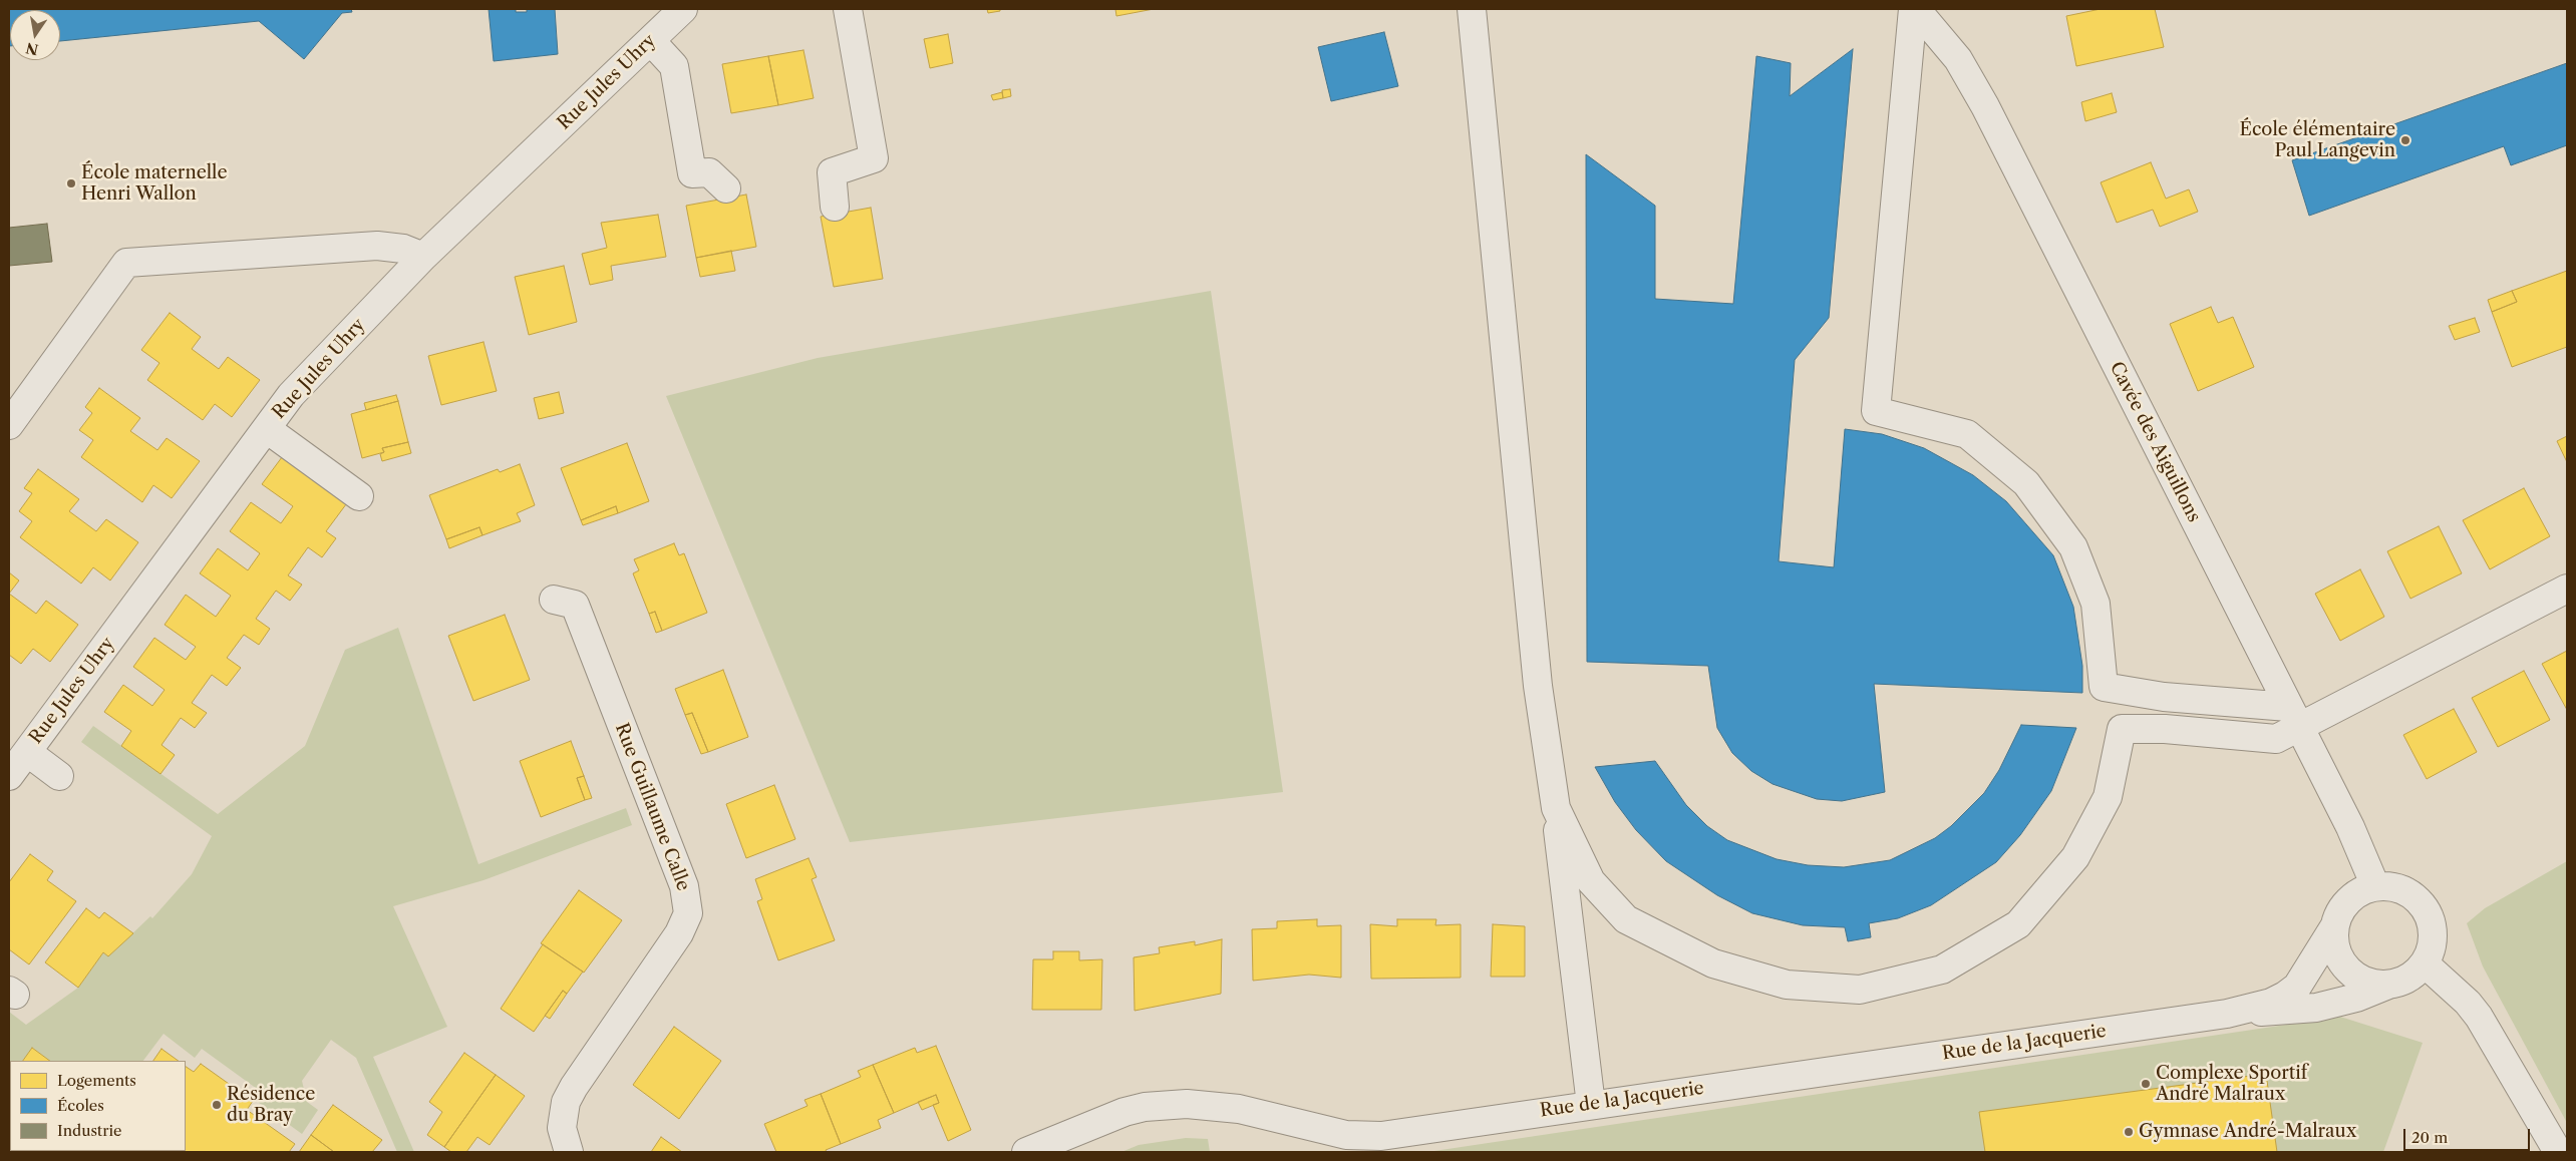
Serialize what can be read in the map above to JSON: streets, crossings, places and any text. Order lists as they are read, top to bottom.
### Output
{
  "streets": {
    "street": [
      "Rue Jules Uhry",
      "Cavée des Aiguillons",
      "Rue Guillaume Calle",
      "Rue de la Jacquerie"
    ]
  },
  "crossings": [
    ["Cavée des Aiguillons", "Rue de la Jacquerie"]
  ],
  "places": [
    "École élémentaire Paul Langevin",
    "École maternelle Henri Wallon",
    "Complexe Sportif André Malraux",
    "Résidence du Bray",
    "Gymnase André-Malraux"
  ],
  "legend": ["Logements", "Écoles", "Industrie"],
  "scale_bar": "20 m",
  "north": "bottom"
}
